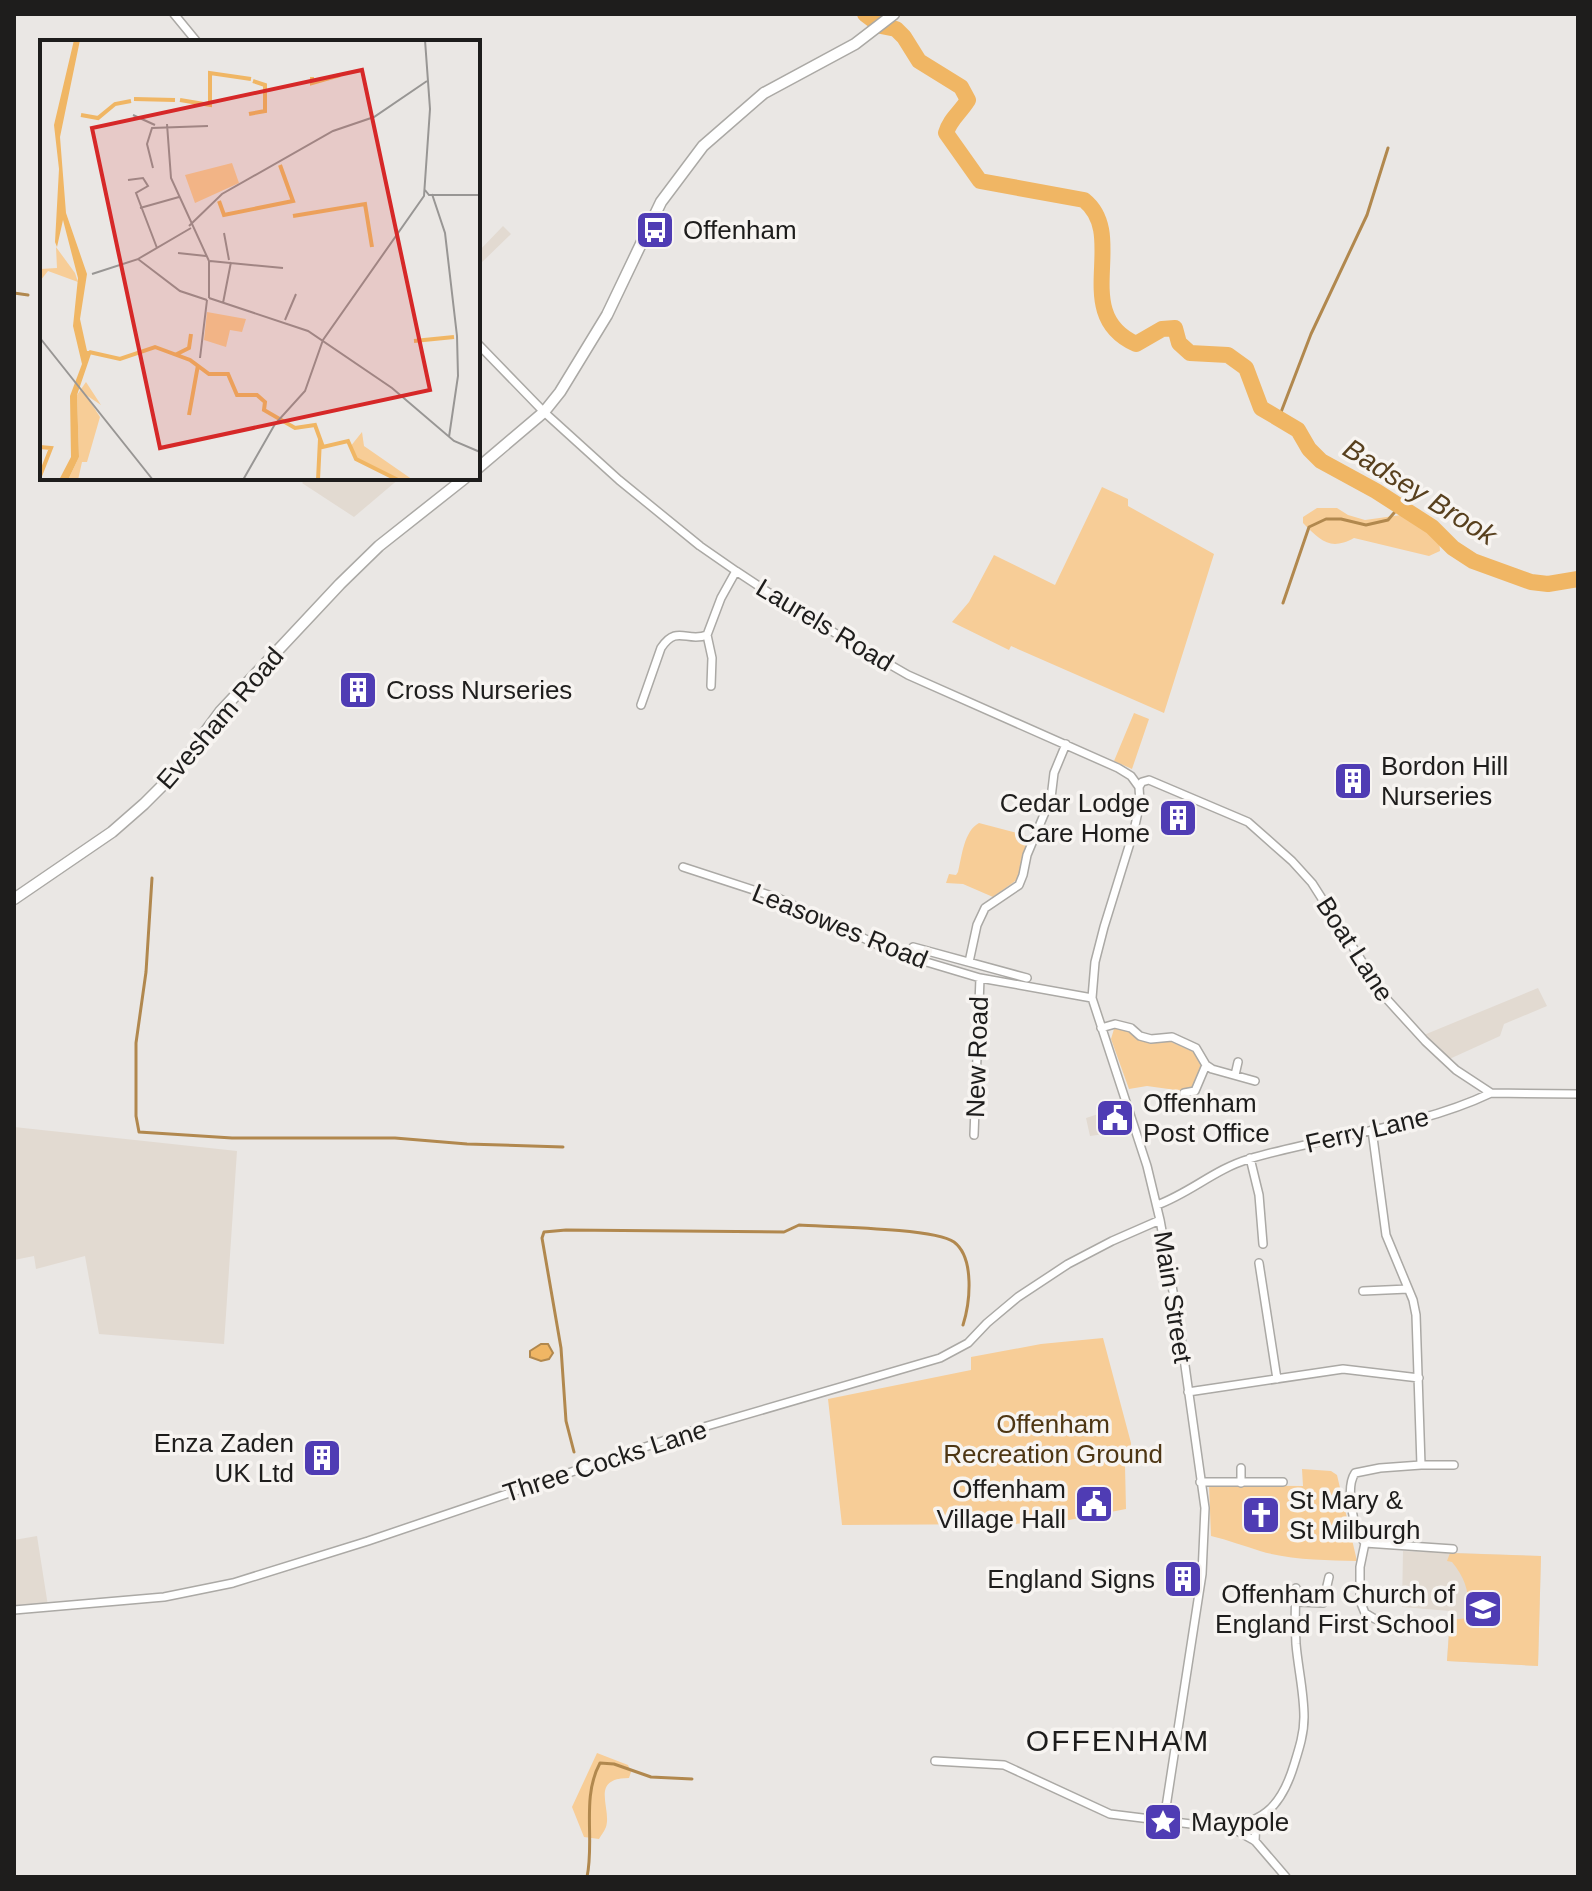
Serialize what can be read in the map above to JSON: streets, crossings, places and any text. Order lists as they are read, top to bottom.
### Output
{
  "streets": {
    "main road": ["Evesham Road"],
    "street": [
      "Laurels Road",
      "Leasowes Road",
      "Boat Lane",
      "New Road",
      "Ferry Lane",
      "Main Street",
      "Three Cocks Lane"
    ]
  },
  "crossings": [
    ["Laurels Road", "Boat Lane"],
    ["Laurels Road", "Main Street"],
    ["Leasowes Road", "New Road"],
    ["Leasowes Road", "Main Street"],
    ["Boat Lane", "Ferry Lane"],
    ["Boat Lane", "Main Street"],
    ["Ferry Lane", "Main Street"],
    ["Main Street", "Three Cocks Lane"]
  ],
  "districts": ["OFFENHAM"],
  "water": ["Badsey Brook"],
  "parks": ["Offenham Recreation Ground"],
  "places": {
    "bus stop": ["Offenham"],
    "building": [
      "Cross Nurseries",
      "Bordon Hill Nurseries",
      "Cedar Lodge Care Home",
      "Enza Zaden UK Ltd",
      "England Signs"
    ],
    "public building": ["Offenham Post Office", "Offenham Village Hall"],
    "church": ["St Mary & St Milburgh"],
    "school or university": ["Offenham Church of England First School"],
    "place": ["Maypole"]
  }
}
